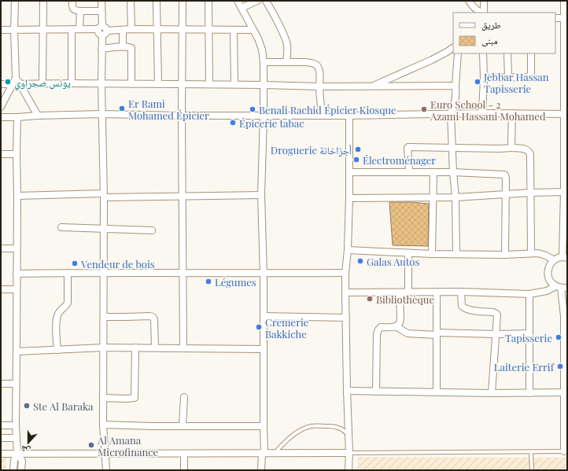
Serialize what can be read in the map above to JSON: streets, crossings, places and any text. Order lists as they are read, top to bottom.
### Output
{
  "places": [
    "يونس صحراوي",
    "Jebbar Hassan Tapisserie",
    "Er Rami Mohamed Épicier",
    "Benali Rachid Épicier Kiosque",
    "Euro School - 2 Azami Hassani Mohamed",
    "Épicerie tabac",
    "Droguerie أجزاخانة",
    "Électroménager",
    "Galas Autos",
    "Vendeur de bois",
    "Légumes",
    "Bibliothèque",
    "Cremerie Bakkiche",
    "Tapisserie",
    "Laiterie Errif",
    "Ste Al Baraka",
    "Al Amana Microfinance"
  ],
  "legend": ["طريق", "مبنى"],
  "north": "bottom"
}
